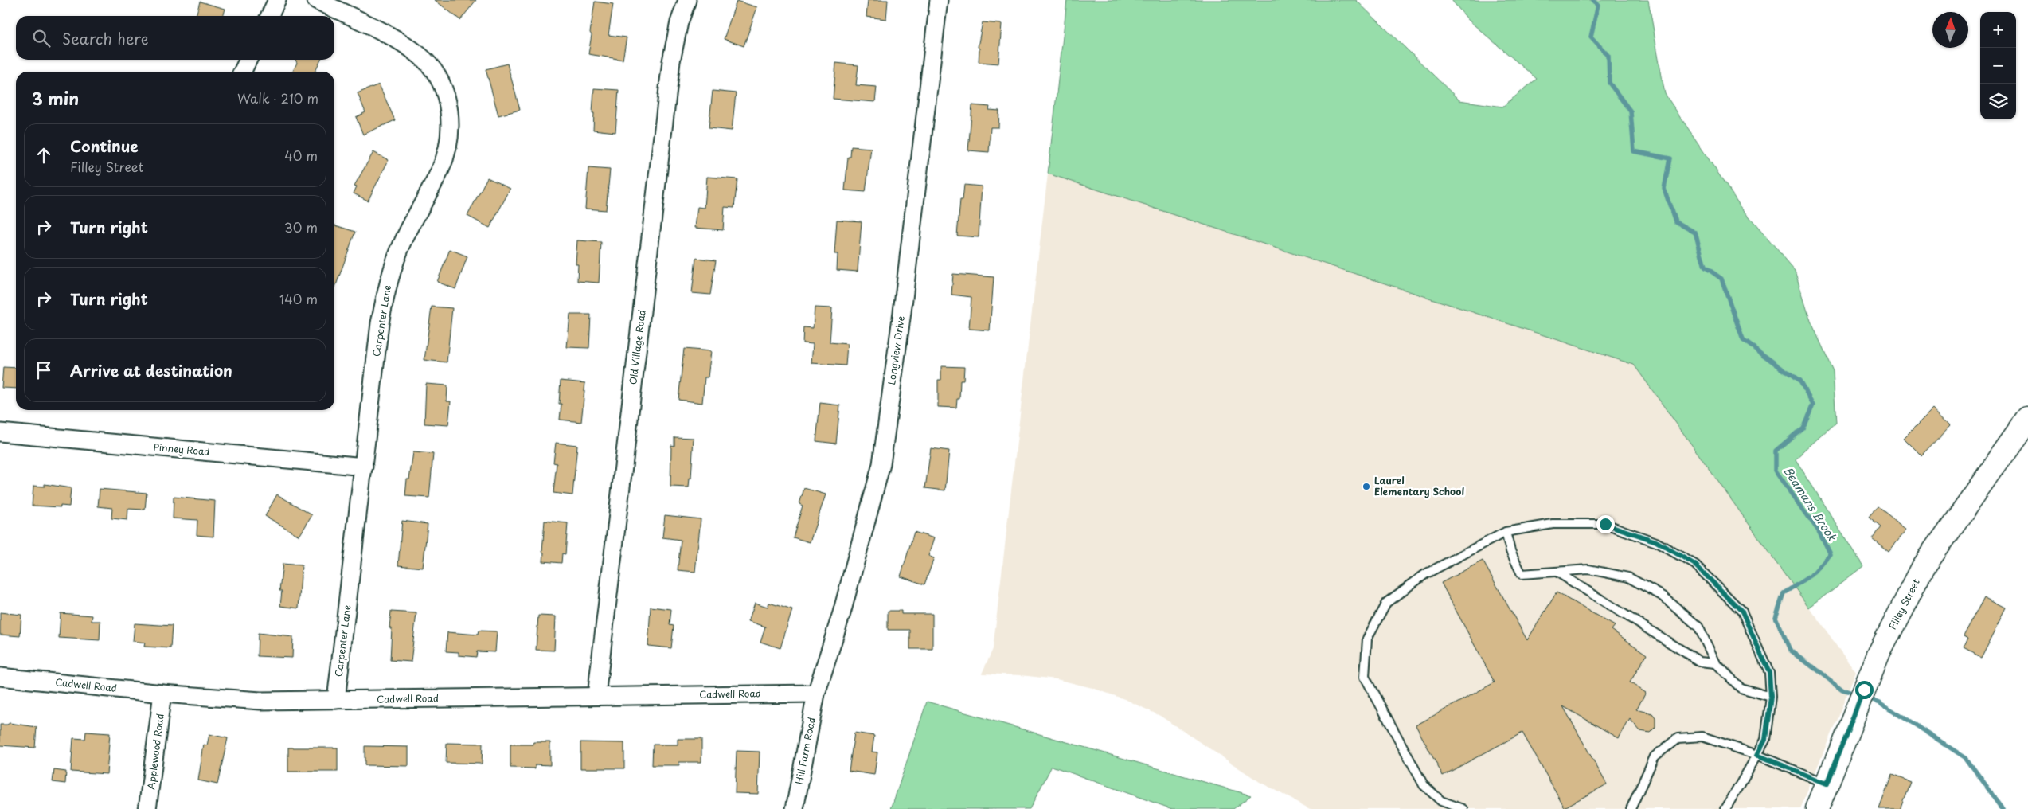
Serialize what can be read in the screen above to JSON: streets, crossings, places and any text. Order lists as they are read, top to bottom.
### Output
{
  "streets": {
    "street": [
      "Carpenter Lane",
      "Old Village Road",
      "Longview Drive",
      "Pinney Road",
      "Filley Street",
      "Cadwell Road",
      "Hill Farm Road",
      "Applewood Road"
    ]
  },
  "crossings": [
    ["Carpenter Lane", "Pinney Road"],
    ["Carpenter Lane", "Cadwell Road"],
    ["Old Village Road", "Cadwell Road"],
    ["Longview Drive", "Cadwell Road"],
    ["Longview Drive", "Hill Farm Road"],
    ["Cadwell Road", "Hill Farm Road"],
    ["Cadwell Road", "Applewood Road"]
  ],
  "water": ["Beamans Brook"],
  "places": ["Laurel Elementary School"],
  "north": "top",
  "page": {
    "map_buttons": ["+", "−"],
    "search": "Search here",
    "heading": ["3 min", "Walk · 210 m"],
    "list": [
      ["Continue", "Filley Street", "40 m"],
      ["Turn right", "30 m"],
      ["Turn right", "140 m"],
      "Arrive at destination"
    ]
  }
}
